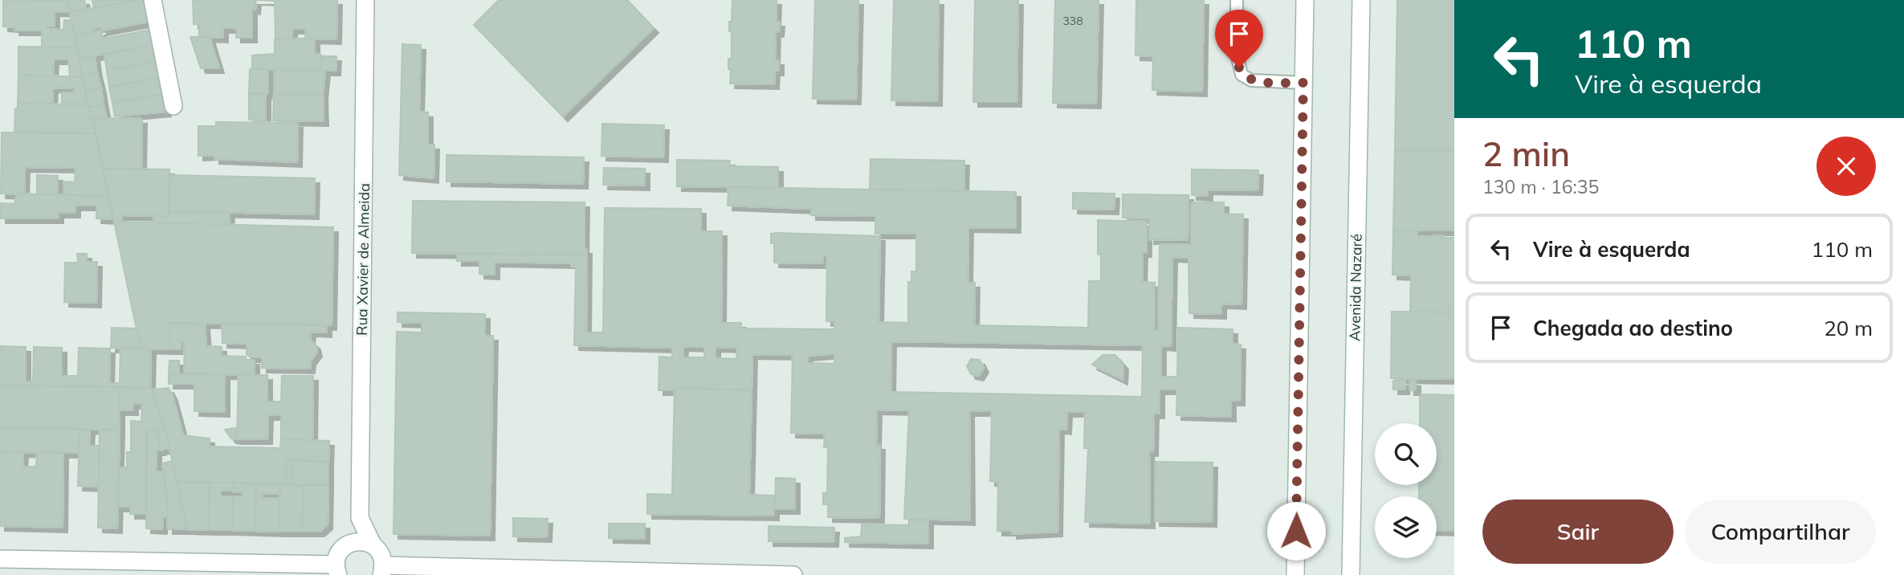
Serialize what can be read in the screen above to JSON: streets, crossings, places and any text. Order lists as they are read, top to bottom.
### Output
{
  "streets": {
    "street": ["Rua Xavier de Almeida", "Avenida Nazaré"]
  },
  "house_numbers": ["338"],
  "page": {
    "turn": ["110 m", "Vire à esquerda"],
    "heading": ["2 min", "130 m · 16:35"],
    "list": [
      {
        "name": "Vire à esquerda",
        "value": "110 m"
      },
      {
        "name": "Chegada ao destino",
        "value": "20 m"
      }
    ],
    "buttons": ["Sair", "Compartilhar"]
  }
}
